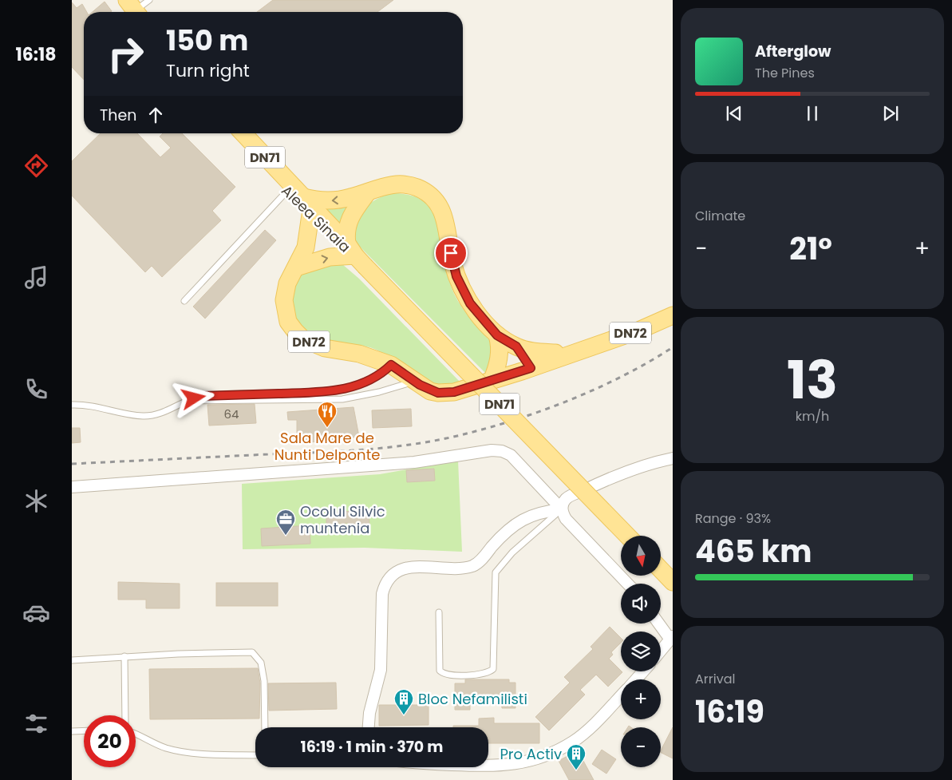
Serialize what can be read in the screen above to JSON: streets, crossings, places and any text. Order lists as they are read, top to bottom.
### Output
{
  "streets": {
    "main road": ["DN71", "Aleea Sinaia", "DN72"]
  },
  "crossings": [
    ["DN71", "Aleea Sinaia"],
    ["Aleea Sinaia", "DN72"]
  ],
  "places": {
    "restaurant": ["Sala Mare de Nunti Delponte"],
    "office": ["Ocolul Silvic muntenia"],
    "building": ["Bloc Nefamilisti", "Pro Activ"]
  },
  "house_numbers": ["64"],
  "north": "bottom",
  "page": {
    "tabs": "16:18",
    "turn": ["150 m", "Turn right"],
    "song": ["Afterglow", "The Pines"],
    "then": "Then",
    "tile": [
      "Climate",
      ["13", "km/h"],
      ["Range · 93%", "465 km"],
      ["Arrival", "16:19"]
    ],
    "heat": ["−", "21°", "+"],
    "map_buttons": ["+", "−"],
    "limit": "20",
    "trip": "16:19 · 1 min · 370 m"
  }
}
